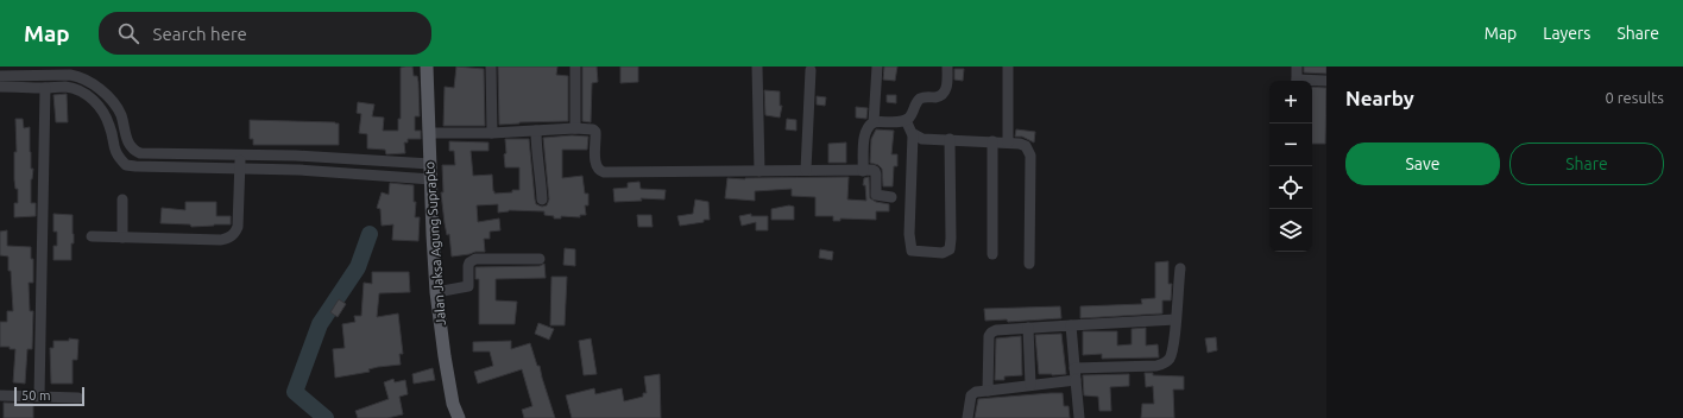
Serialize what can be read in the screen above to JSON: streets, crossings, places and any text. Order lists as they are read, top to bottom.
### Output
{
  "streets": {
    "main road": ["Jalan Jaksa Agung Suprapto"]
  },
  "scale_bar": "50 m",
  "page": {
    "header": "Map",
    "search": "Search here",
    "nav": ["Map", "Layers", "Share"],
    "heading": ["Nearby", "0 results"],
    "map_buttons": ["+", "−"],
    "buttons": ["Save", "Share"],
    "scale": "50 m"
  }
}
